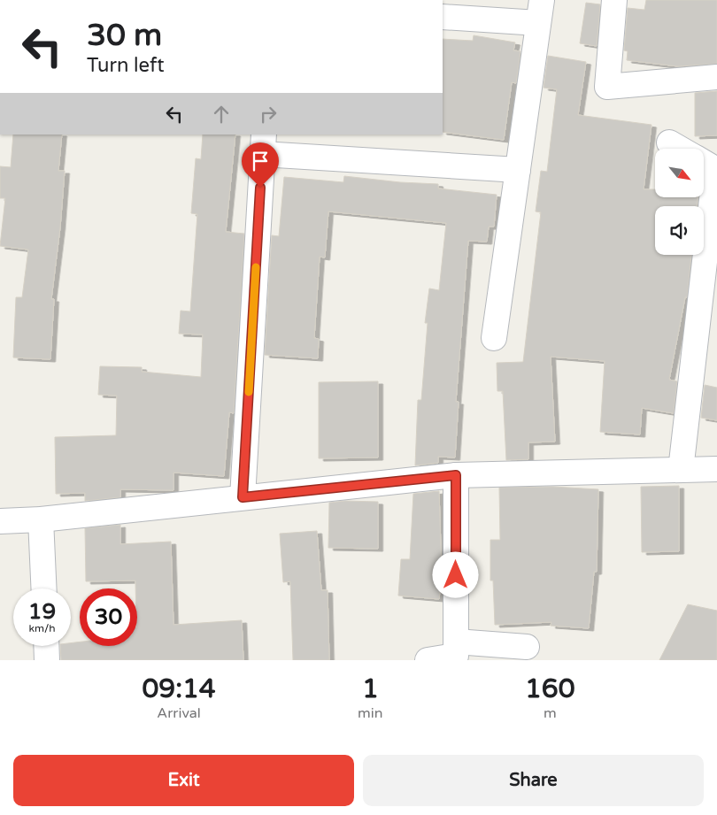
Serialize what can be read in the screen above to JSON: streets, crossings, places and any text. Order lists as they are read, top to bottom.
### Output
{
  "north": "bottom right",
  "page": {
    "turn": ["30 m", "Turn left"],
    "speed": "19 km/h",
    "limit": "30",
    "eta": [
      "09:14",
      "Arrival",
      "1",
      "min",
      "160",
      "m"
    ],
    "buttons": ["Exit", "Share"]
  }
}
